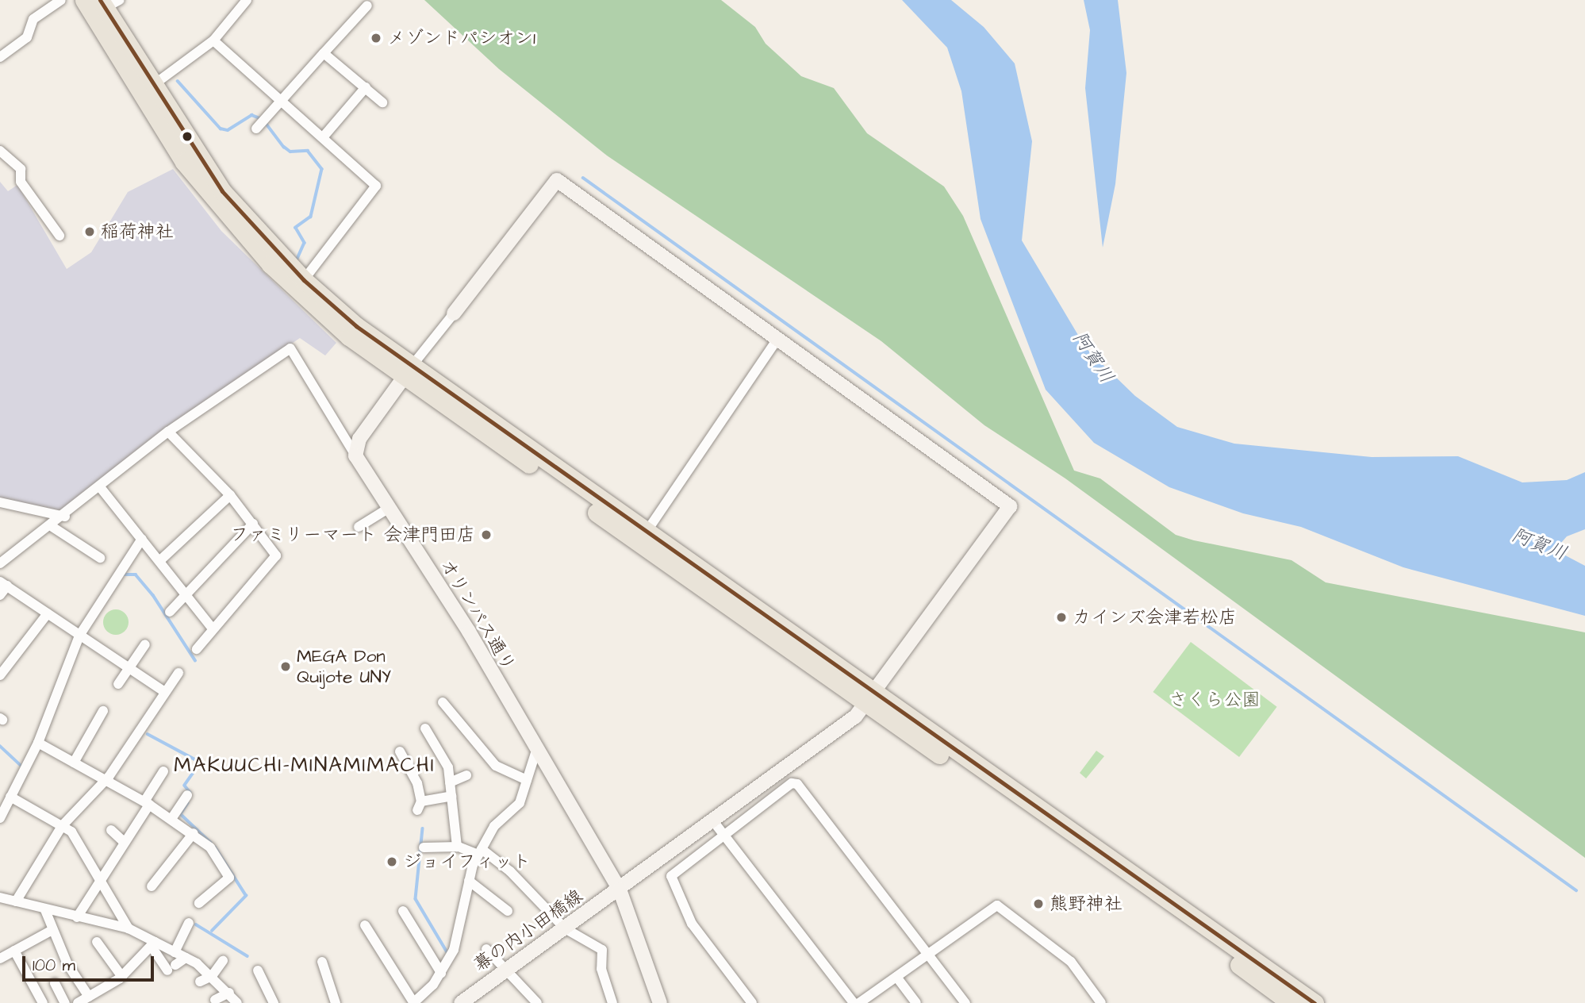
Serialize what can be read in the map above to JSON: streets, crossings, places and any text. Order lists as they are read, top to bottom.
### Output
{
  "streets": {
    "street": ["オリンパス通り", "幕の内小田橋線"]
  },
  "crossings": [
    ["オリンパス通り", "幕の内小田橋線"]
  ],
  "districts": ["MAKUUCHI-MINAMIMACHI"],
  "water": ["阿賀川"],
  "parks": ["さくら公園"],
  "places": [
    "メゾンドパシオン1",
    "稲荷神社",
    "ファミリーマート 会津門田店",
    "カインズ会津若松店",
    "MEGA Don Quijote UNY",
    "ジョイフィット",
    "熊野神社"
  ],
  "scale_bar": "100 m"
}
